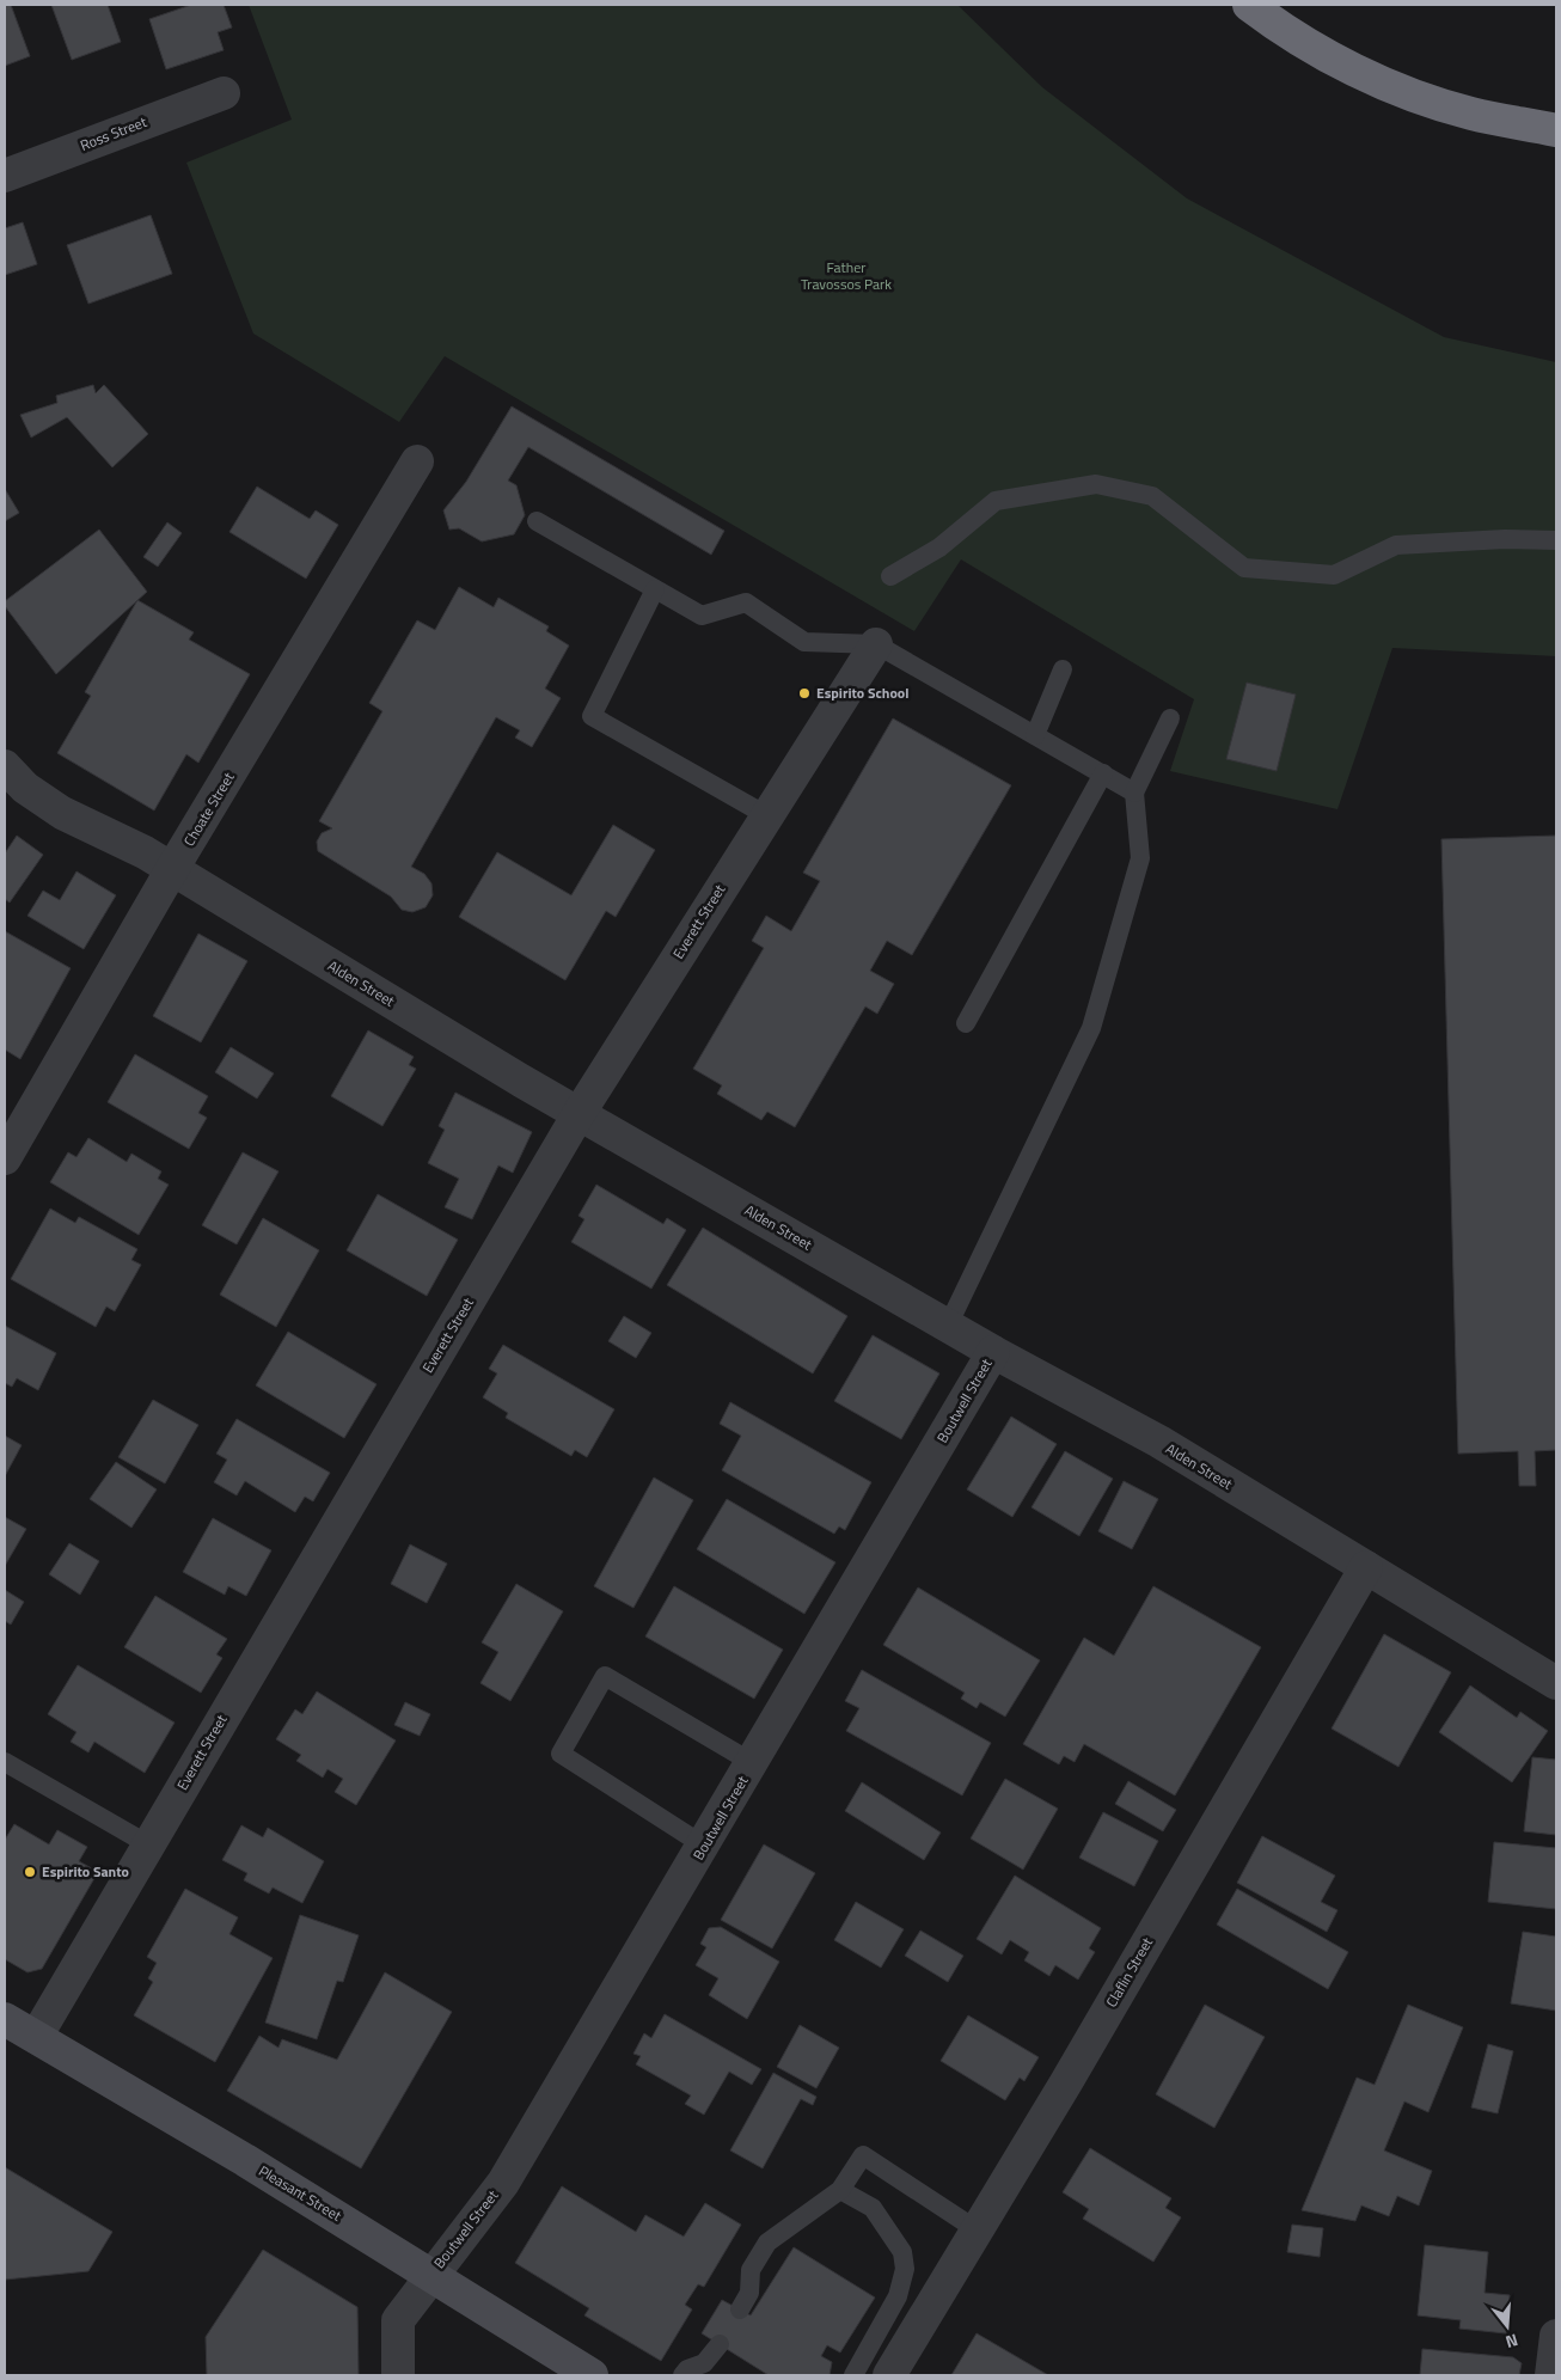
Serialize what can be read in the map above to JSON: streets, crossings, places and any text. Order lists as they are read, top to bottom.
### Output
{
  "streets": {
    "main road": ["Pleasant Street"],
    "street": [
      "Ross Street",
      "Choate Street",
      "Everett Street",
      "Alden Street",
      "Boutwell Street",
      "Claflin Street"
    ]
  },
  "crossings": [
    ["Choate Street", "Alden Street"],
    ["Everett Street", "Alden Street"],
    ["Everett Street", "Pleasant Street"],
    ["Alden Street", "Boutwell Street"],
    ["Alden Street", "Claflin Street"],
    ["Boutwell Street", "Pleasant Street"]
  ],
  "parks": ["Father Travossos Park"],
  "places": ["Espirito School", "Espirito Santo"],
  "north": "bottom"
}
